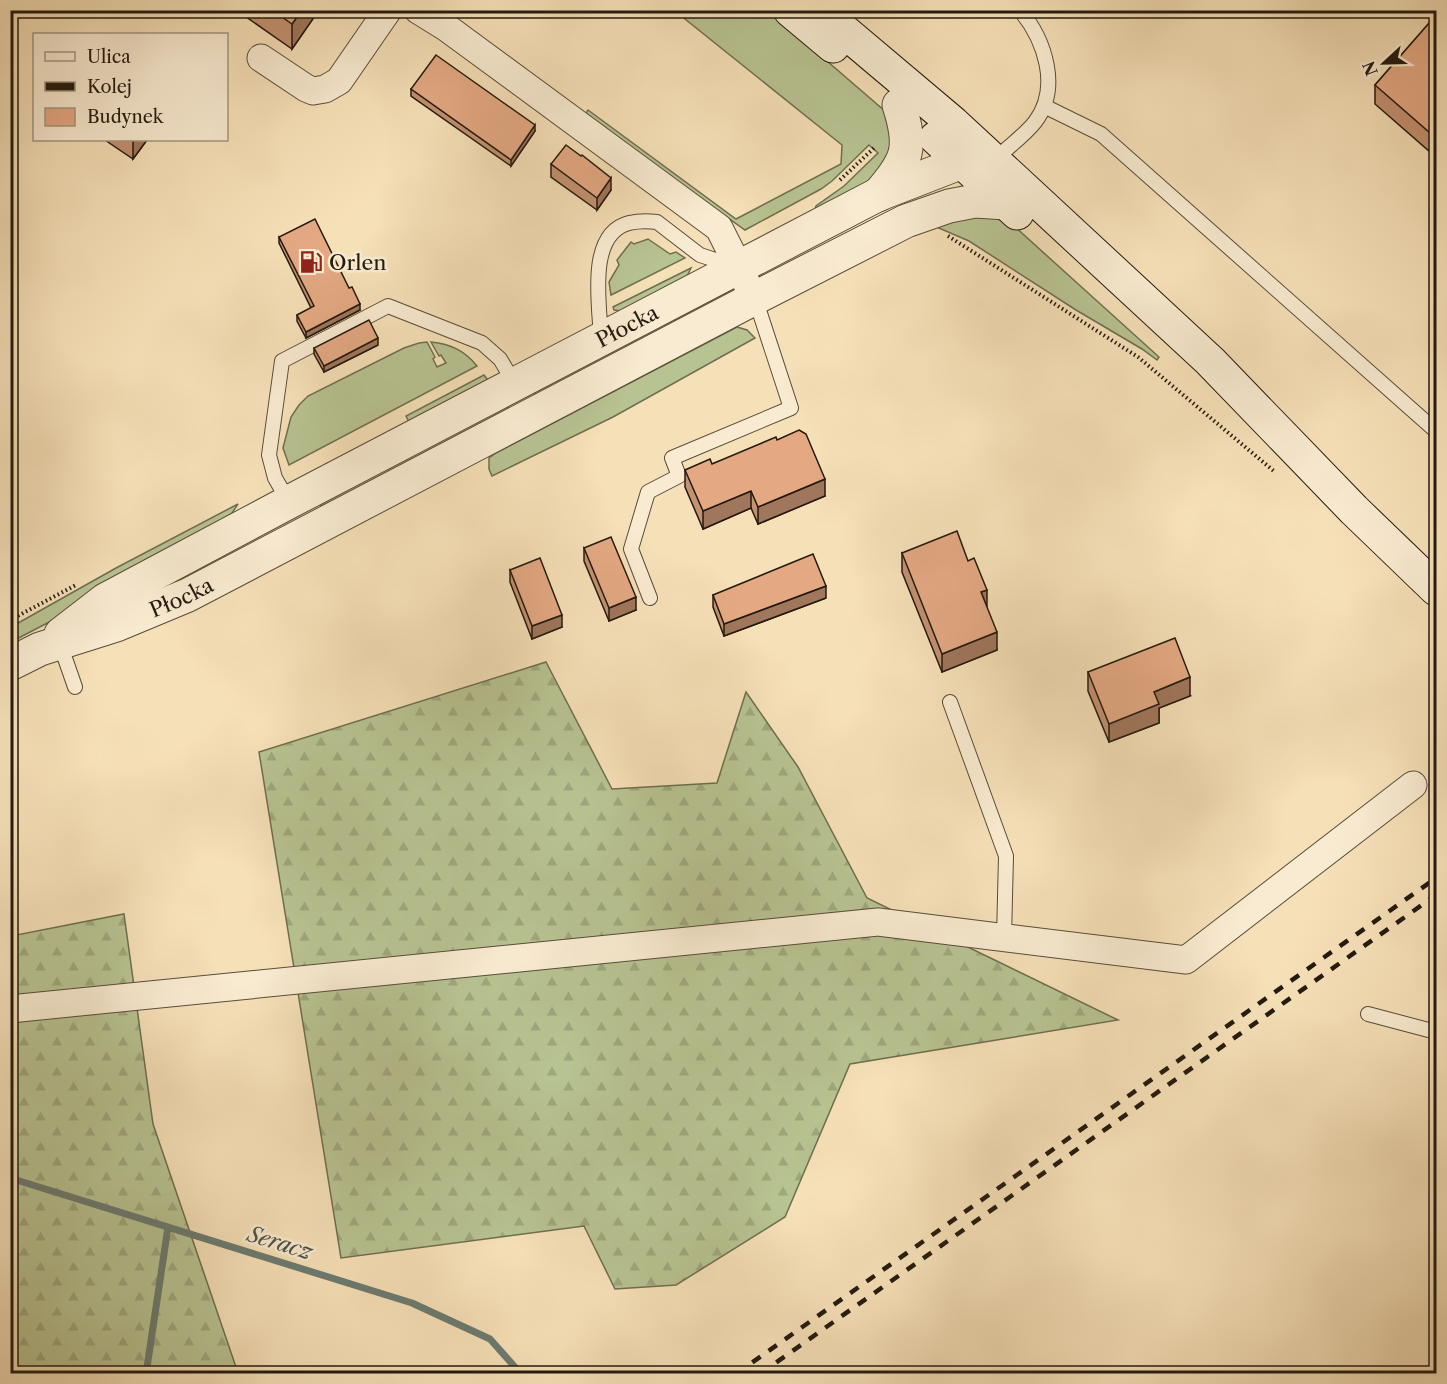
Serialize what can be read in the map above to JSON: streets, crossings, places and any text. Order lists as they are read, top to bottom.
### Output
{
  "streets": {
    "street": ["Płocka"]
  },
  "water": ["Seracz"],
  "places": {
    "fuel station": ["Orlen"]
  },
  "legend": ["Ulica", "Kolej", "Budynek"],
  "north": "left"
}
